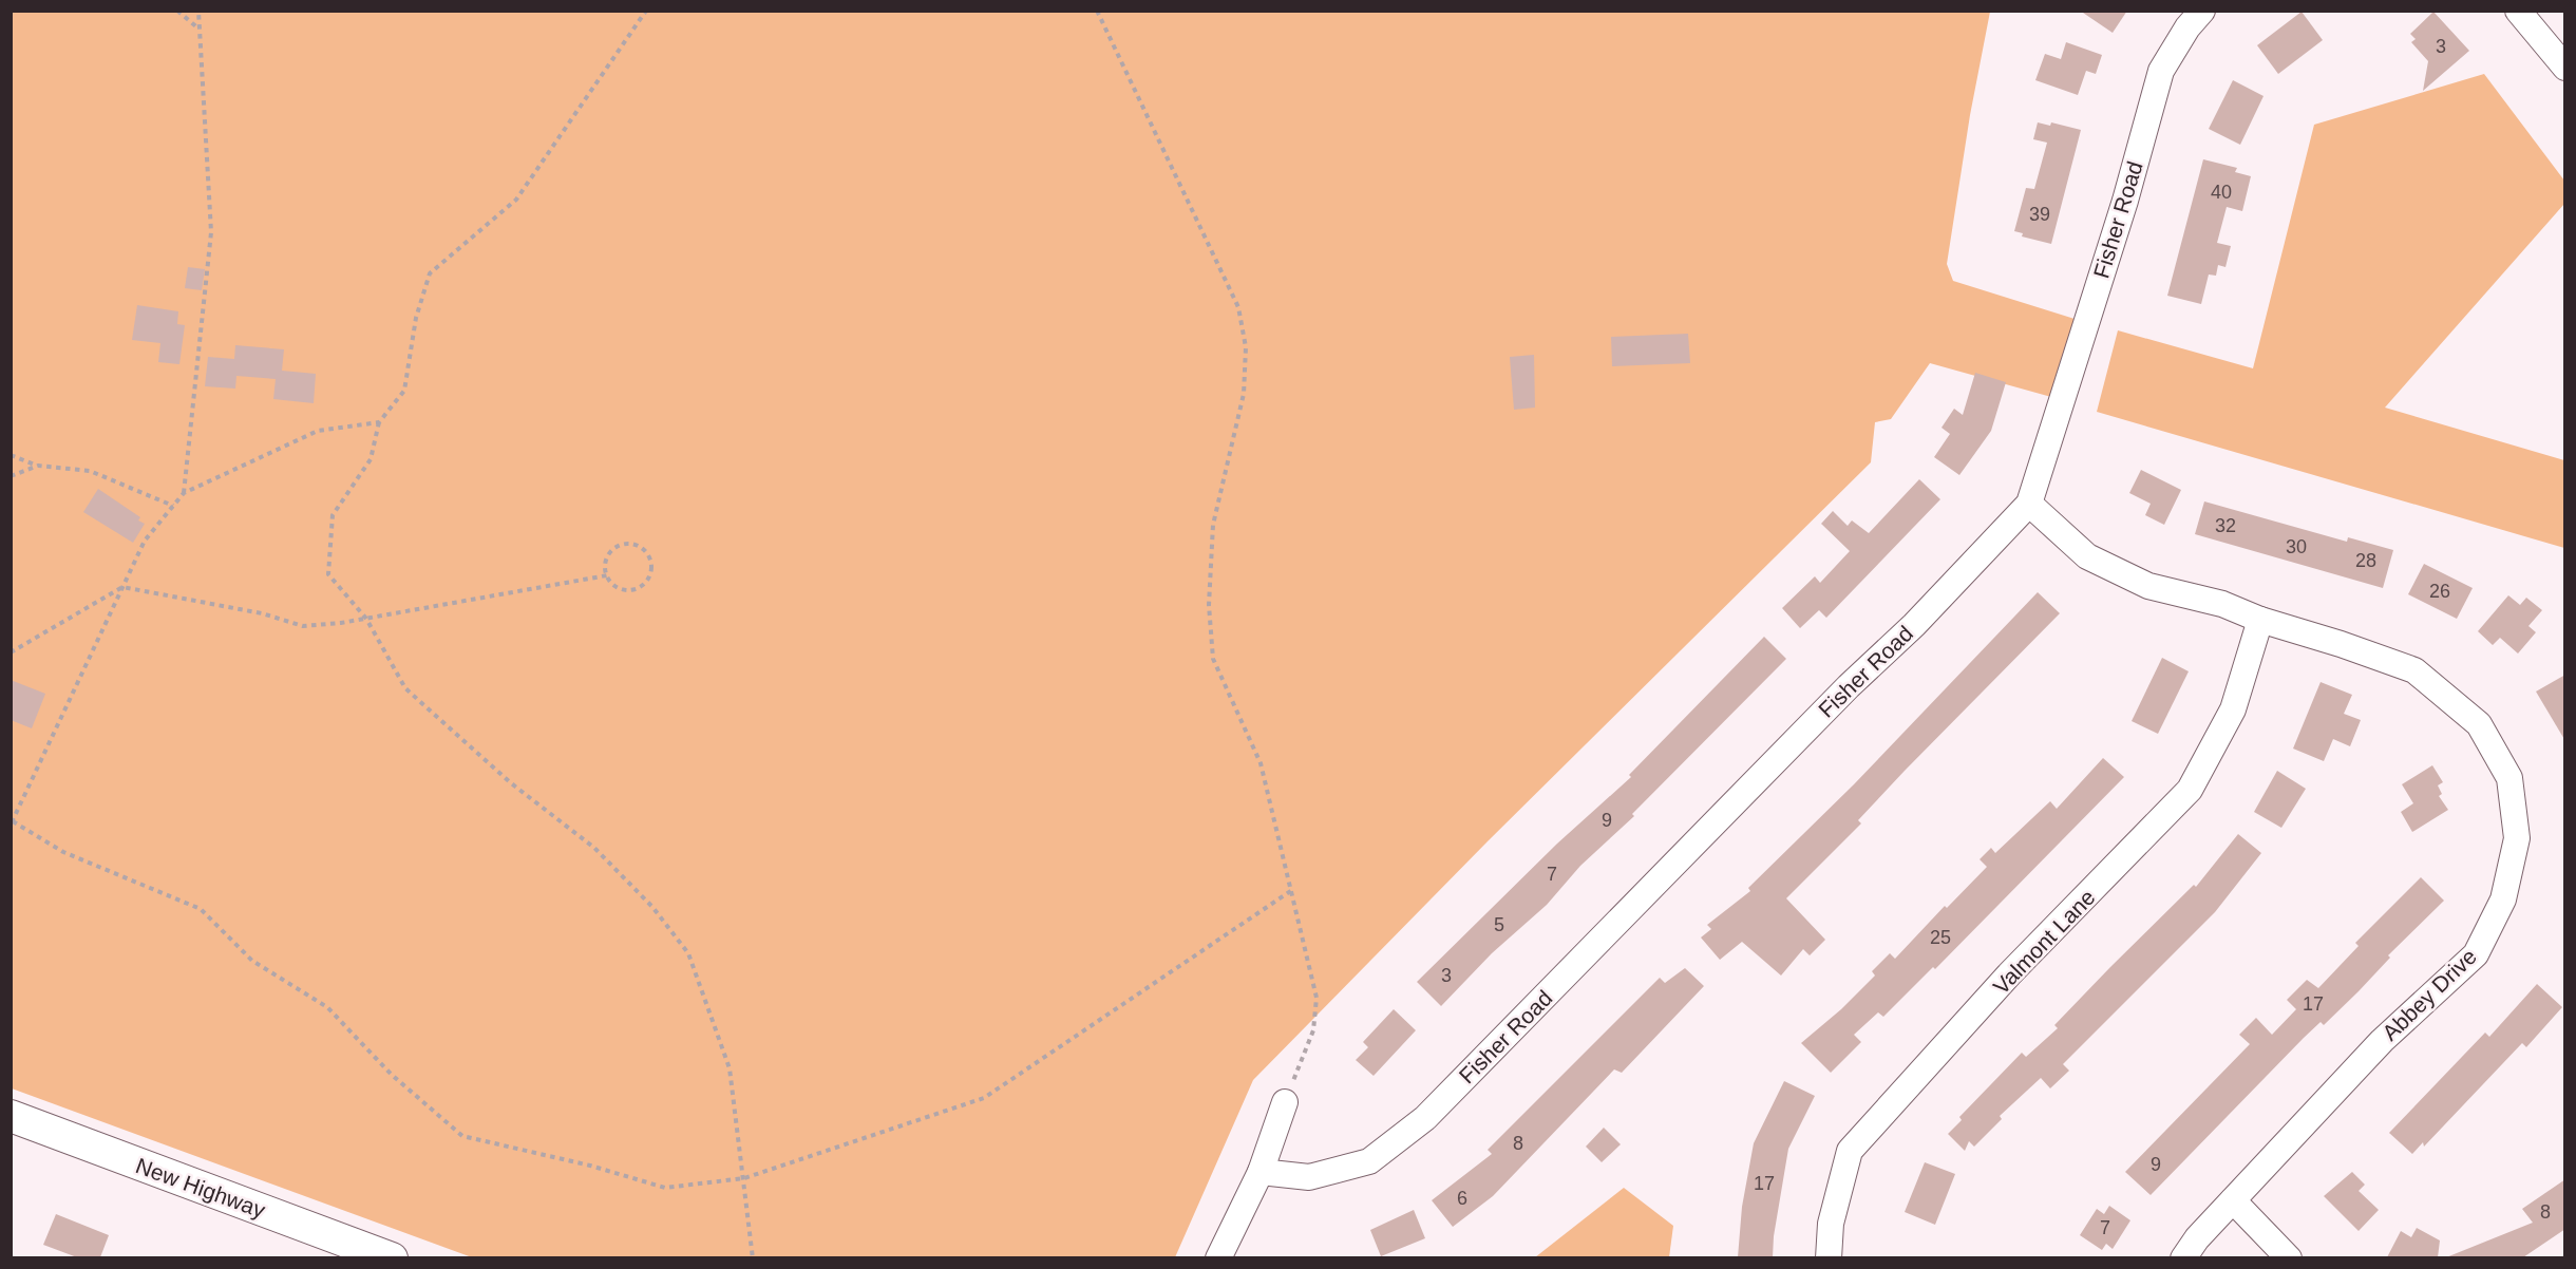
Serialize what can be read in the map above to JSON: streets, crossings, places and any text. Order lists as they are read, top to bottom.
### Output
{
  "streets": {
    "street": [
      "Fisher Road",
      "Valmont Lane",
      "Abbey Drive",
      "New Highway"
    ]
  },
  "crossings": [
    ["Fisher Road", "Abbey Drive"],
    ["Valmont Lane", "Abbey Drive"]
  ],
  "house_numbers": [
    "3",
    "40",
    "39",
    "32",
    "30",
    "28",
    "26",
    "9",
    "7",
    "5",
    "25",
    "3",
    "17",
    "8",
    "9",
    "17",
    "6",
    "8",
    "7"
  ]
}
